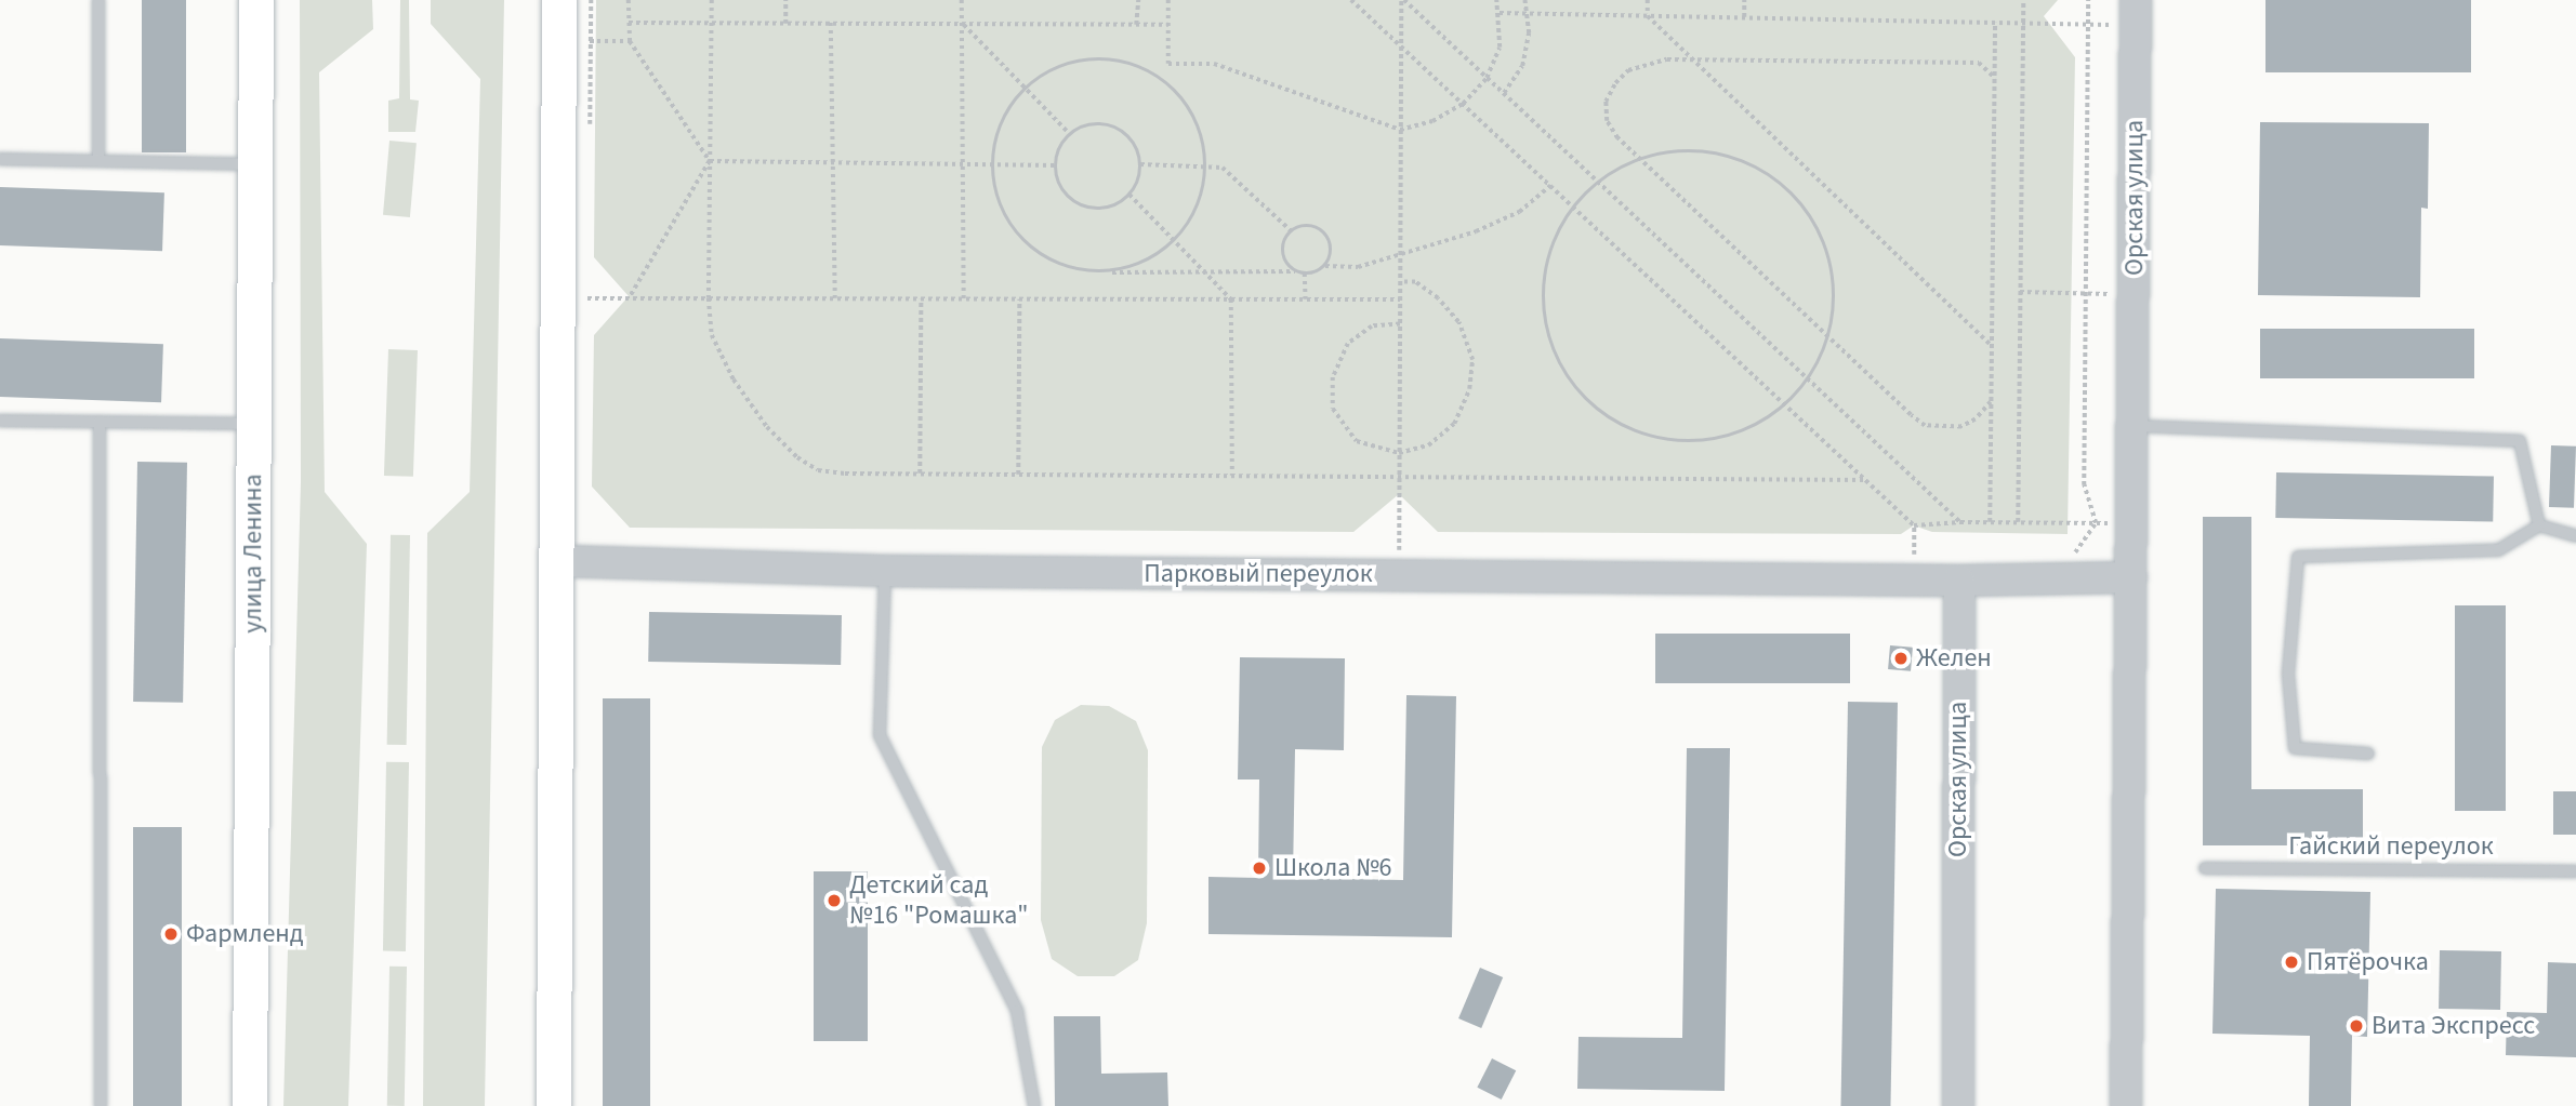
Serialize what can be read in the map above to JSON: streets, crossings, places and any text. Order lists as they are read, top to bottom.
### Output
{
  "streets": {
    "main road": ["улица Ленина"],
    "street": ["Орская улица", "Парковый переулок"],
    "lane": ["Гайский переулок"]
  },
  "crossings": [
    ["Орская улица", "Парковый переулок"]
  ],
  "places": [
    "Желен",
    "Школа №6",
    "Детский сад №16 \"Ромашка\"",
    "Фармленд",
    "Пятёрочка",
    "Вита Экспресс"
  ]
}
